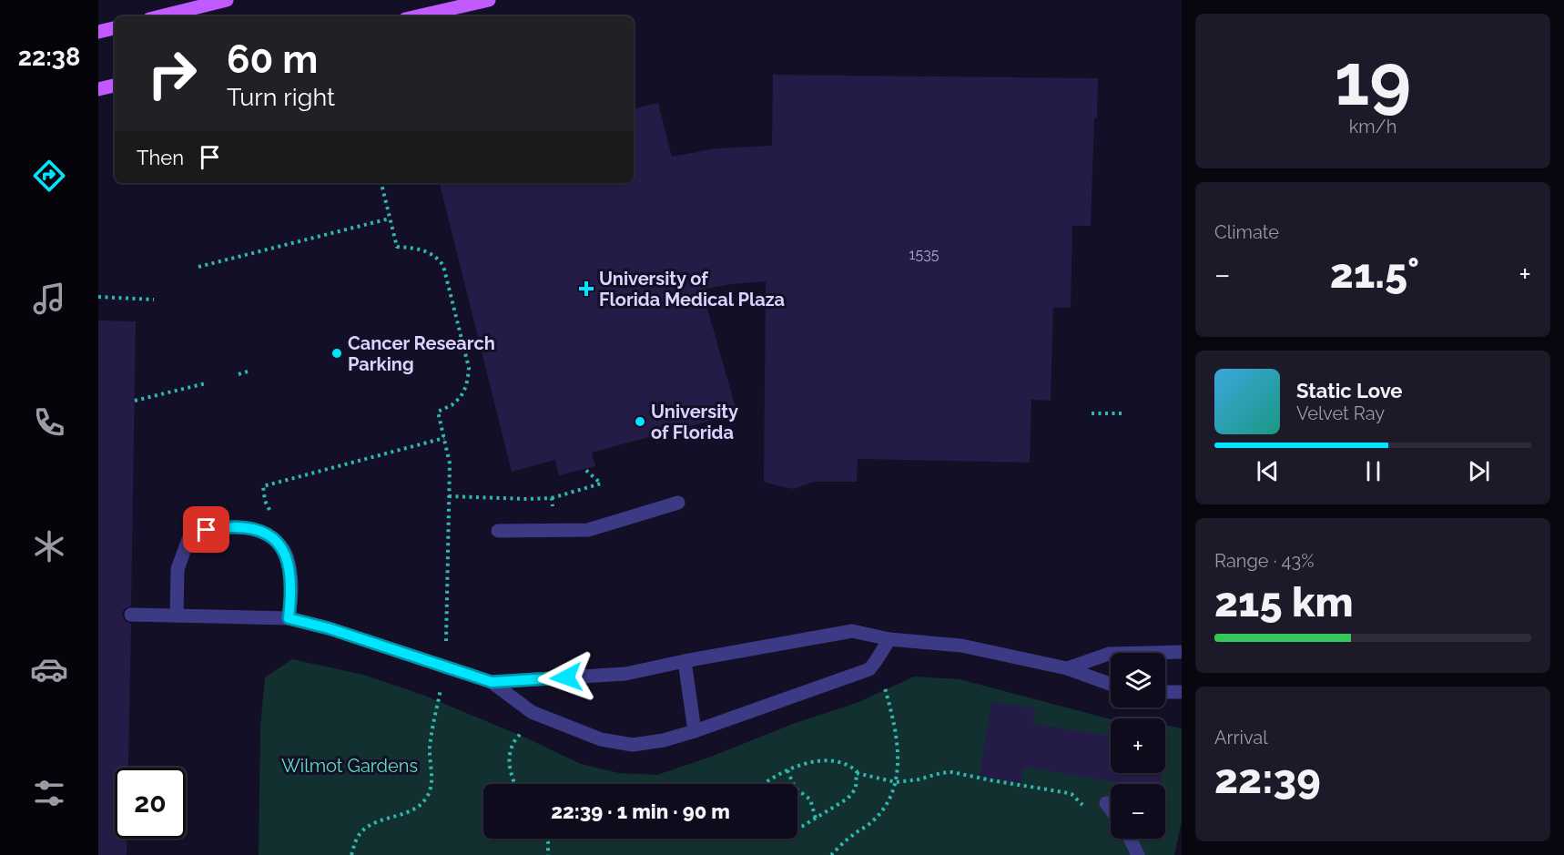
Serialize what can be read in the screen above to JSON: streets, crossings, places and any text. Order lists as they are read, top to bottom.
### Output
{
  "parks": ["Wilmot Gardens"],
  "places": {
    "health": ["University of Florida Medical Plaza"],
    "other": ["Cancer Research Parking", "University of Florida"]
  },
  "house_numbers": ["1535"],
  "page": {
    "tabs": "22:38",
    "tile": [
      ["19", "km/h"],
      "Climate",
      ["Range · 43%", "215 km"],
      ["Arrival", "22:39"]
    ],
    "turn": ["60 m", "Turn right"],
    "then": "Then",
    "heat": ["−", "21.5°", "+"],
    "song": ["Static Love", "Velvet Ray"],
    "map_buttons": ["+", "−"],
    "limit": "20",
    "trip": "22:39 · 1 min · 90 m"
  }
}
